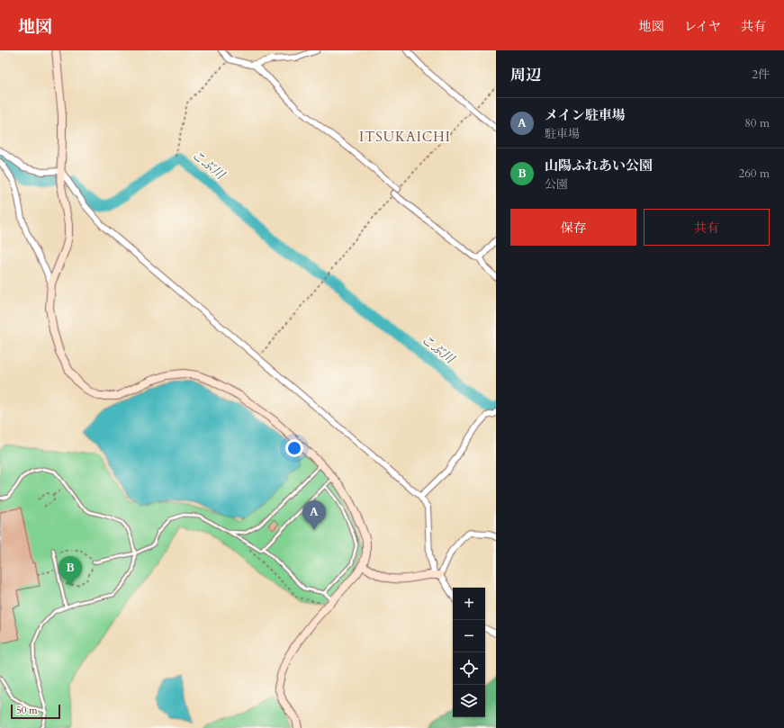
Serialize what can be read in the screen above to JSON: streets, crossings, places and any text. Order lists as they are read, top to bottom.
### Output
{
  "districts": ["ITSUKAICHI"],
  "water": ["こぶ川"],
  "scale_bar": "50 m",
  "page": {
    "header": "地図",
    "nav": ["地図", "レイヤ", "共有"],
    "heading": ["周辺", "2件"],
    "list": [
      {
        "mark": "A",
        "name": "メイン駐車場",
        "note": "駐車場",
        "value": "80 m"
      },
      {
        "mark": "B",
        "name": "山陽ふれあい公園",
        "note": "公園",
        "value": "260 m"
      }
    ],
    "buttons": ["保存", "共有"],
    "pins": ["A", "B"],
    "map_buttons": ["+", "−"],
    "scale": "50 m"
  }
}
